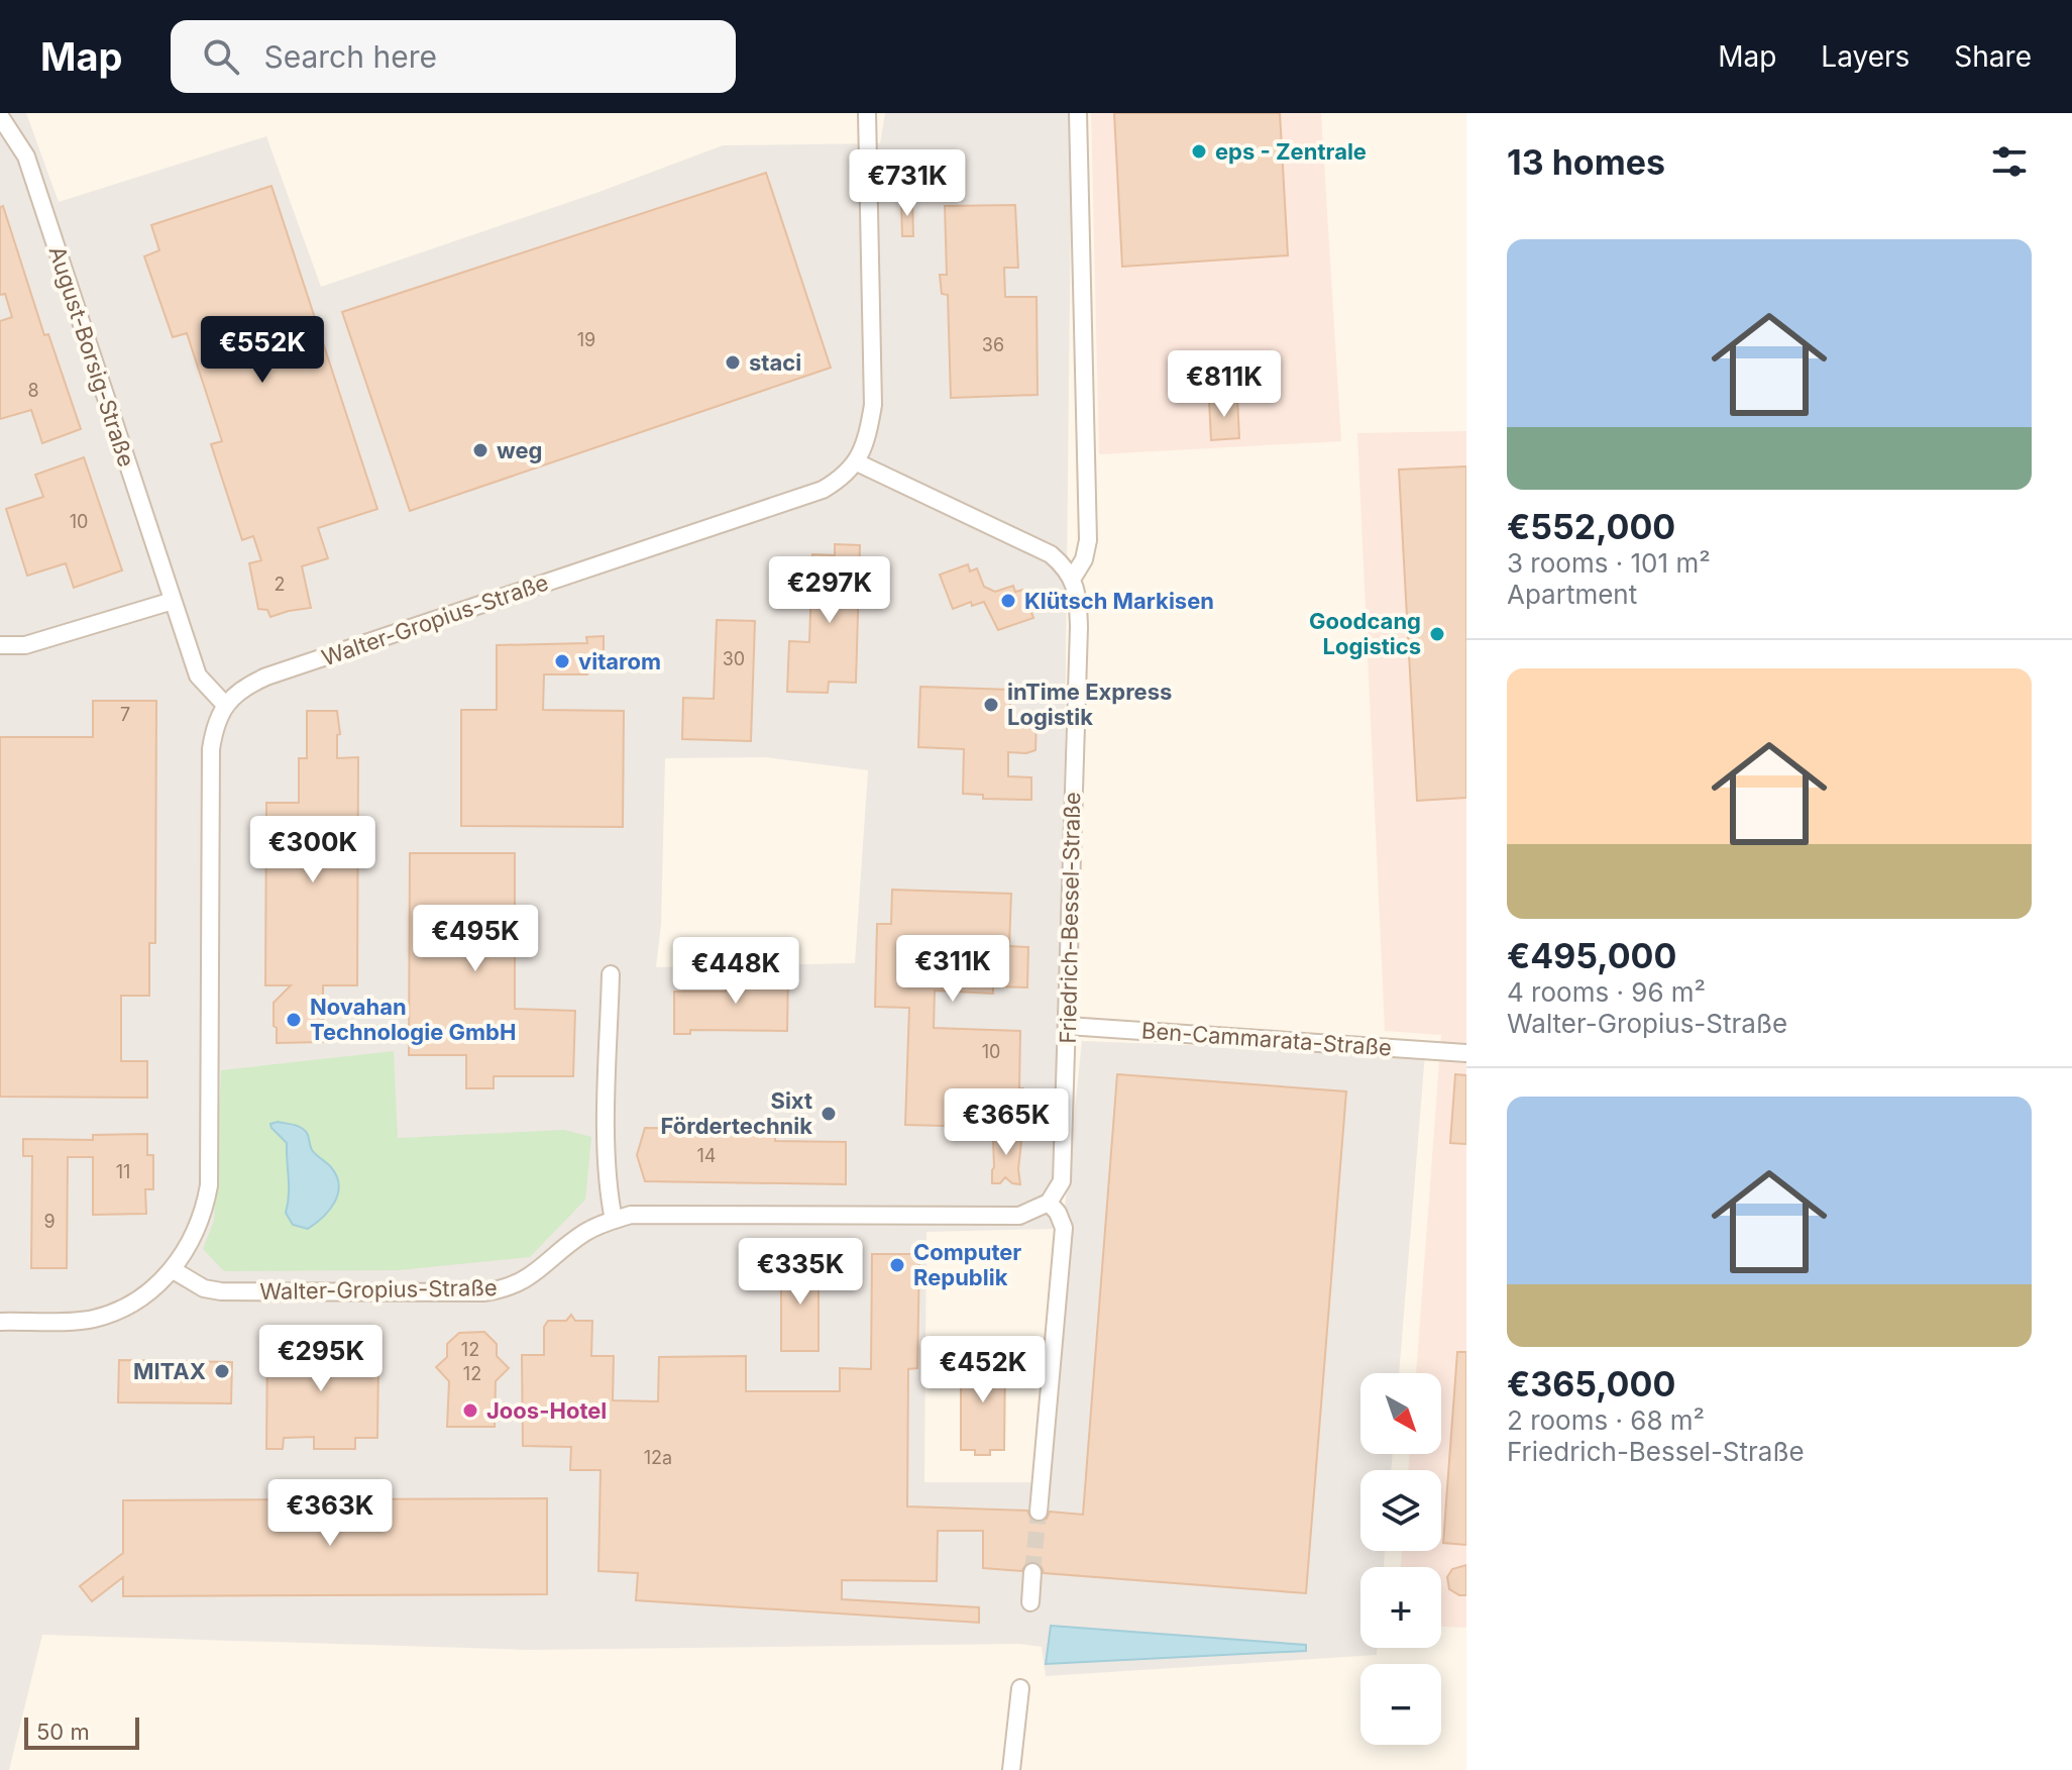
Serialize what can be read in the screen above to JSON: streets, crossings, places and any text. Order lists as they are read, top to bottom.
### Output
{
  "streets": {
    "street": [
      "August-Borsig-Straße",
      "Walter-Gropius-Straße",
      "Friedrich-Bessel-Straße",
      "Ben-Cammarata-Straße"
    ]
  },
  "crossings": [
    ["August-Borsig-Straße", "Walter-Gropius-Straße"],
    ["Friedrich-Bessel-Straße", "Ben-Cammarata-Straße"]
  ],
  "places": [
    "eps - Zentrale",
    "staci",
    "weg",
    "Klütsch Markisen",
    "Goodcang Logistics",
    "vitarom",
    "inTime Express Logistik",
    "Novahan Technologie GmbH",
    "Sixt Fördertechnik",
    "Computer Republik",
    "MITAX",
    "Joos-Hotel"
  ],
  "house_numbers": [
    "19",
    "36",
    "8",
    "10",
    "2",
    "30",
    "7",
    "10",
    "14",
    "11",
    "9",
    "12",
    "12",
    "12a"
  ],
  "scale_bar": "50 m",
  "north": "bottom right",
  "page": {
    "header": "Map",
    "search": "Search here",
    "nav": ["Map", "Layers", "Share"],
    "heading": "13 homes",
    "price": [
      "€731K",
      "€552K",
      "€811K",
      "€297K",
      "€300K",
      "€495K",
      "€311K",
      "€448K",
      "€365K",
      "€335K",
      "€295K",
      "€452K",
      "€363K"
    ],
    "list": [
      {
        "name": "€552,000",
        "note": "3 rooms · 101 m² · Apartment"
      },
      {
        "name": "€495,000",
        "note": "4 rooms · 96 m² · Walter-Gropius-Straße"
      },
      {
        "name": "€365,000",
        "note": "2 rooms · 68 m² · Friedrich-Bessel-Straße"
      }
    ],
    "map_buttons": ["+", "−"],
    "scale": "50 m"
  }
}
